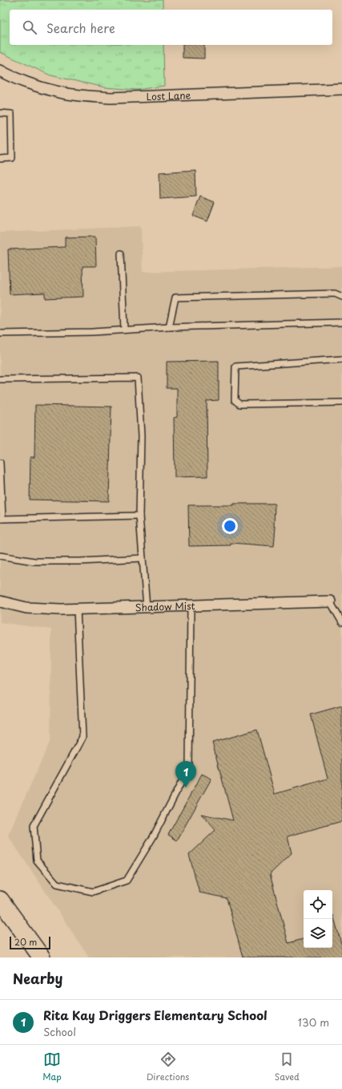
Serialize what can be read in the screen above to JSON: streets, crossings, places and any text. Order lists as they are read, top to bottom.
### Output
{
  "streets": {
    "street": ["Lost Lane", "Shadow Mist"]
  },
  "scale_bar": "20 m",
  "page": {
    "search": "Search here",
    "pins": "1",
    "scale": "20 m",
    "heading": "Nearby",
    "list": [
      {
        "mark": "1",
        "name": "Rita Kay Driggers Elementary School",
        "note": "School",
        "value": "130 m"
      }
    ],
    "nav": ["Map", "Directions", "Saved"]
  }
}
